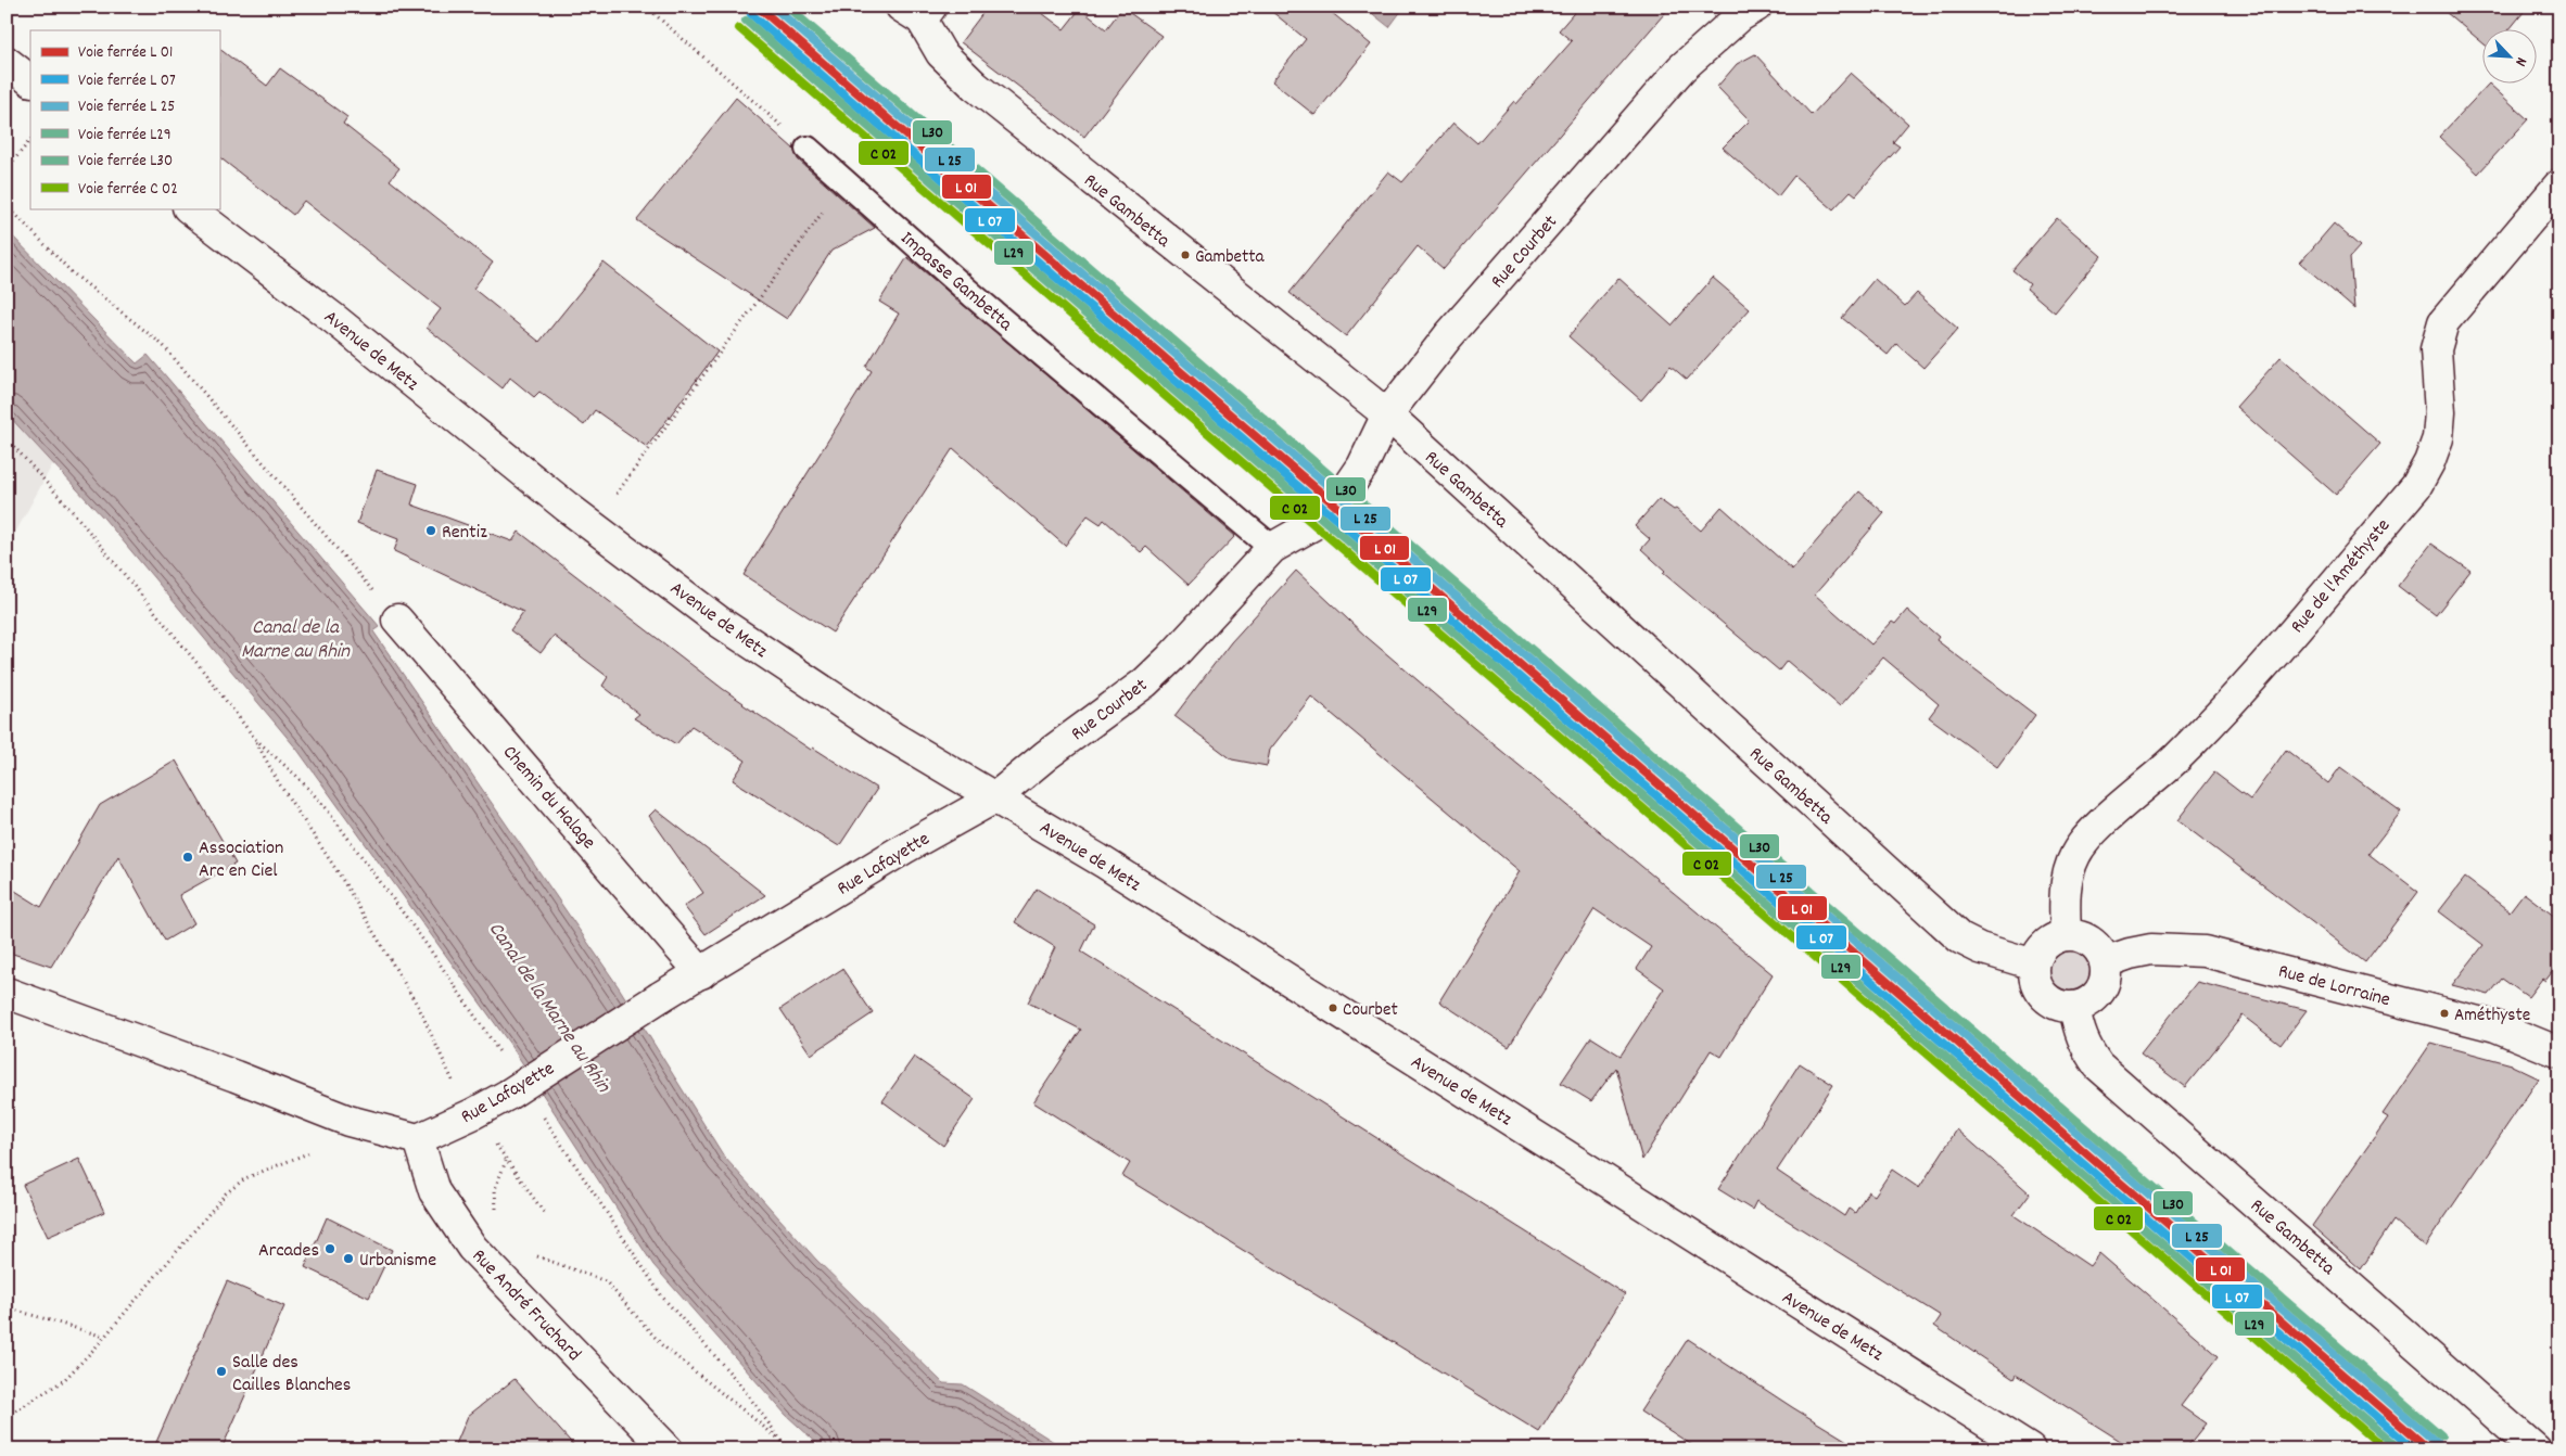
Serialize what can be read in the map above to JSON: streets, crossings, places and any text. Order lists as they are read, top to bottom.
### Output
{
  "streets": {
    "street": [
      "Rue Gambetta",
      "Rue Courbet",
      "Avenue de Metz",
      "Rue de l'Améthyste",
      "Chemin du Halage",
      "Rue Lafayette",
      "Rue de Lorraine",
      "Rue André Fruchard"
    ],
    "lane": ["Impasse Gambetta"]
  },
  "crossings": [
    ["Rue Gambetta", "Rue Courbet"],
    ["Rue Gambetta", "Rue de l'Améthyste"],
    ["Rue Gambetta", "Rue de Lorraine"],
    ["Rue Courbet", "Impasse Gambetta"],
    ["Rue Courbet", "Avenue de Metz"],
    ["Rue Courbet", "Rue Lafayette"],
    ["Avenue de Metz", "Rue Lafayette"],
    ["Rue de l'Améthyste", "Rue de Lorraine"],
    ["Chemin du Halage", "Rue Lafayette"],
    ["Rue Lafayette", "Rue André Fruchard"]
  ],
  "water": ["Canal de la Marne au Rhin"],
  "places": [
    "Gambetta",
    "Rentiz",
    "Association Arc en Ciel",
    "Courbet",
    "Améthyste",
    "Arcades",
    "Urbanisme",
    "Salle des Cailles Blanches"
  ],
  "lines": ["rail line L30", "rail line L29"],
  "legend": [
    "Voie ferrée L 01",
    "Voie ferrée L 07",
    "Voie ferrée L 25",
    "Voie ferrée L29",
    "Voie ferrée L30",
    "Voie ferrée C 02"
  ],
  "north": "bottom right"
}
